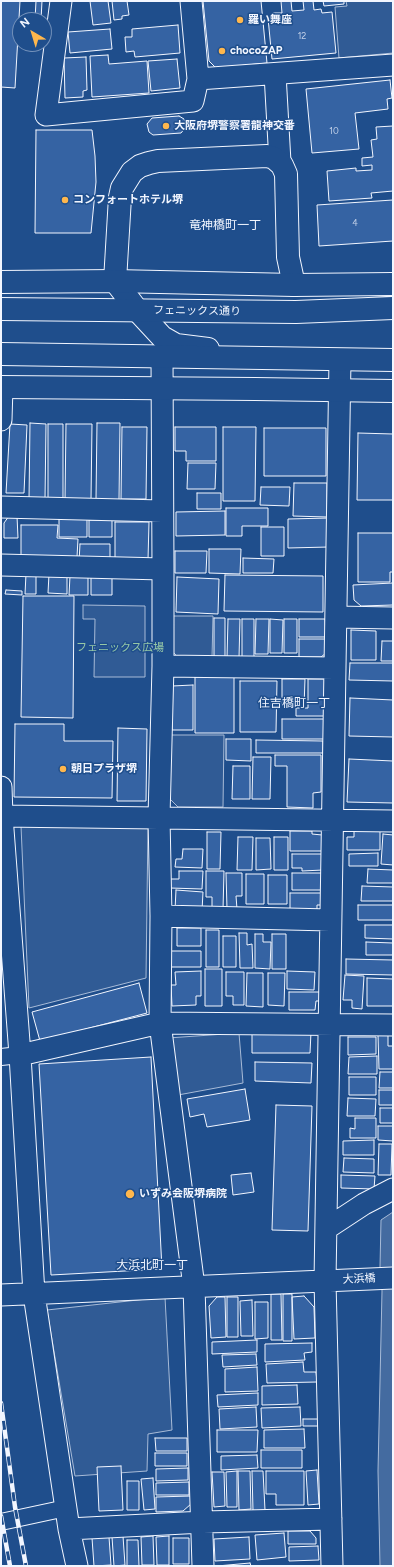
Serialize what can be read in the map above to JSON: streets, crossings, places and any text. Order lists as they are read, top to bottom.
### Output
{
  "streets": {
    "main road": ["フェニックス通り"],
    "street": ["大浜橋"]
  },
  "districts": ["竜神橋町一丁", "住吉橋町一丁", "大浜北町一丁"],
  "parks": ["フェニックス広場"],
  "places": [
    "羅い舞座",
    "chocoZAP",
    "大阪府堺警察署龍神交番",
    "コンフォートホテル堺",
    "朝日プラザ堺",
    "いずみ会阪堺病院"
  ],
  "house_numbers": ["12", "10", "4"],
  "north": "top left"
}
